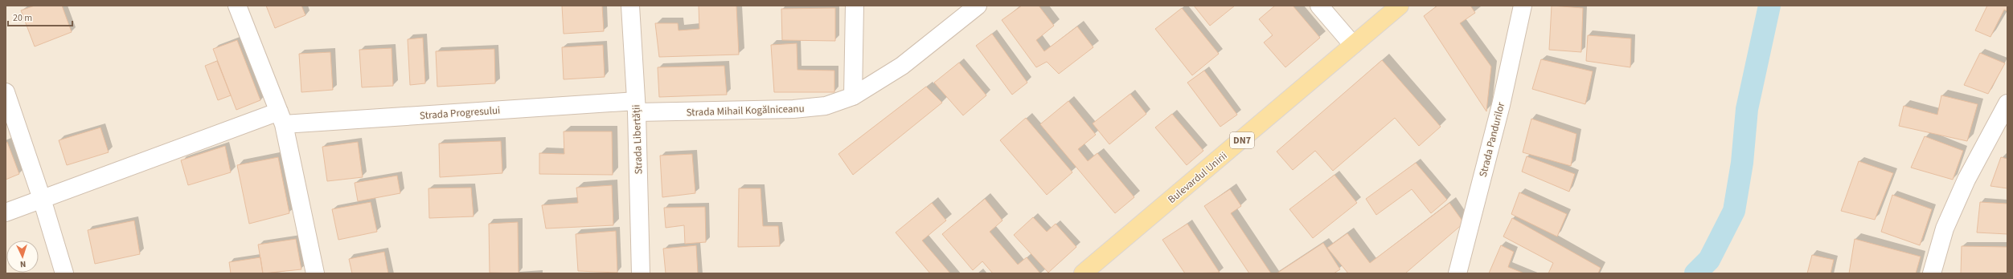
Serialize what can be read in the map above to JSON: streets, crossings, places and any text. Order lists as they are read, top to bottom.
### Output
{
  "streets": {
    "main road": ["DN7", "Bulevardul Unirii"],
    "street": [
      "Strada Mihail Kogălniceanu",
      "Strada Progresului",
      "Strada Libertății",
      "Strada Pandurilor"
    ]
  },
  "crossings": [
    ["Strada Mihail Kogălniceanu", "Strada Progresului"],
    ["Strada Mihail Kogălniceanu", "Strada Libertății"],
    ["Strada Progresului", "Strada Libertății"]
  ],
  "scale_bar": "20 m",
  "north": "bottom"
}
